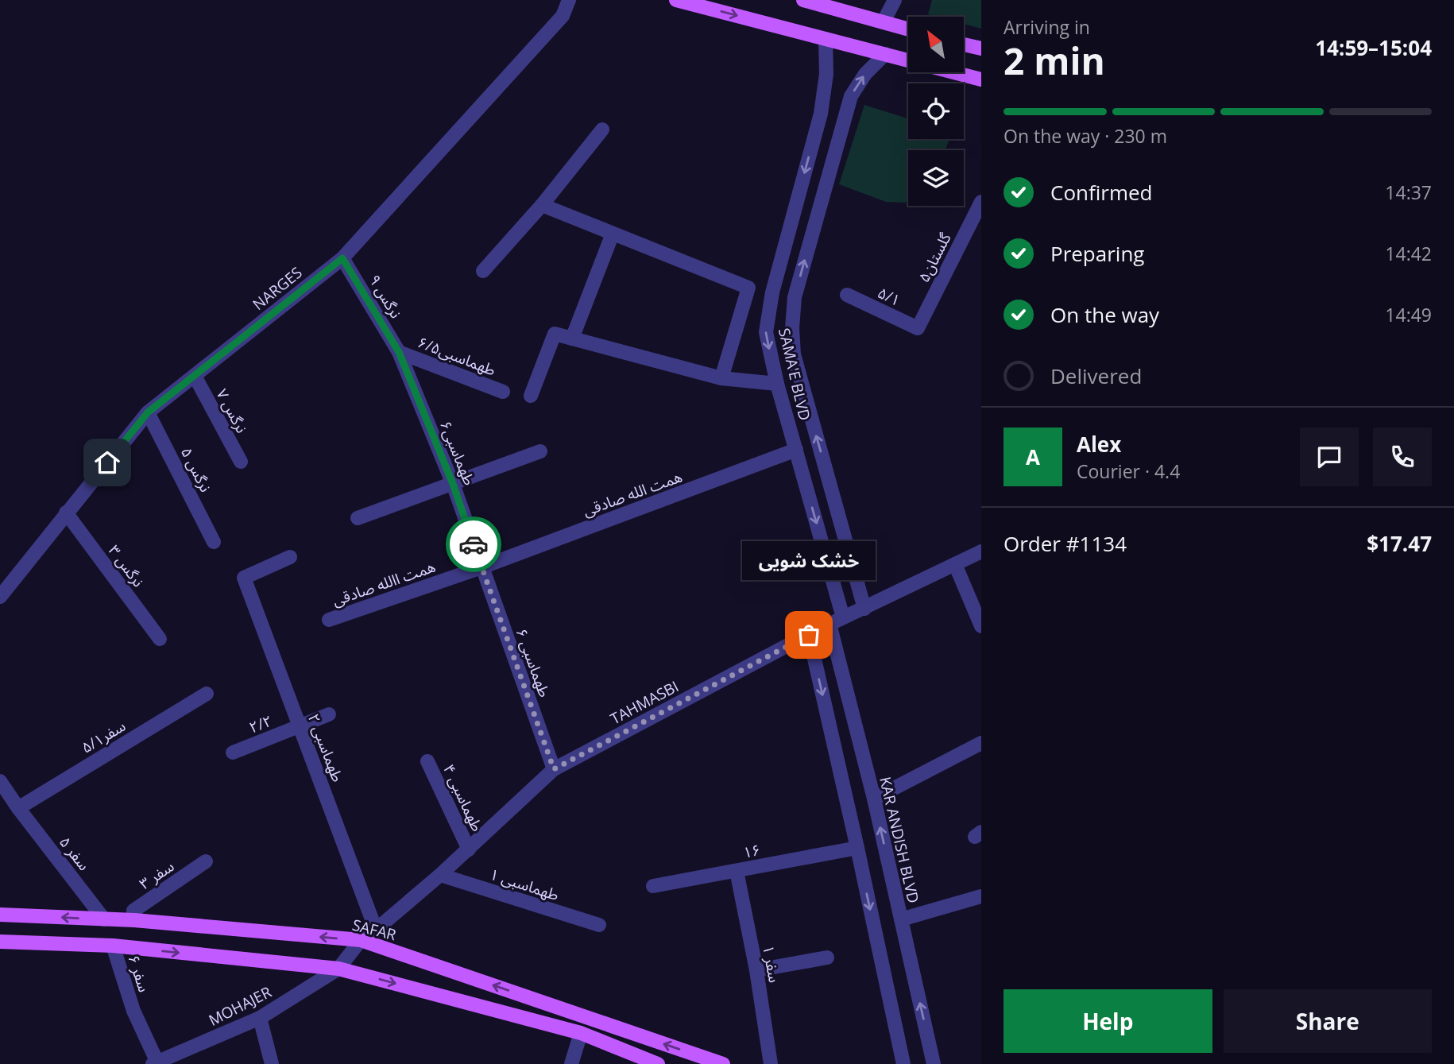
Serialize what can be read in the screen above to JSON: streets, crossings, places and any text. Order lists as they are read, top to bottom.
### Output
{
  "streets": {
    "main road": ["SAFAR"],
    "street": [
      "گلستان۵",
      "NARGES",
      "۹ نرگس",
      "۵/۱",
      "۶/۵طهماسبی",
      "SAMA'E BLVD",
      "۷ نرگس",
      "۶طهماسبی",
      "۵ نرگس",
      "همت الله صادقی",
      "۳ نرگس",
      "همت االله صادقی",
      "۶ طهماسبی",
      "TAHMASBI",
      "۲/۲",
      "۵/۱سفر",
      "۲ طهماسبی",
      "۴ طهماسبی",
      "KAR ANDISH BLVD",
      "۱۶",
      "۵ سفر",
      "۳ سفر",
      "۱ طهماسبی",
      "۱ سفر",
      "۶ سفر",
      "MOHAJER"
    ]
  },
  "crossings": [
    ["گلستان۵", "۵/۱"],
    ["NARGES", "۹ نرگس"],
    ["NARGES", "۷ نرگس"],
    ["NARGES", "۵ نرگس"],
    ["NARGES", "۳ نرگس"],
    ["۹ نرگس", "۶/۵طهماسبی"],
    ["۹ نرگس", "۶طهماسبی"],
    ["۶/۵طهماسبی", "۶طهماسبی"],
    ["SAMA'E BLVD", "همت الله صادقی"],
    ["SAMA'E BLVD", "TAHMASBI"],
    ["۶طهماسبی", "همت الله صادقی"],
    ["۶طهماسبی", "همت االله صادقی"],
    ["۶طهماسبی", "۶ طهماسبی"],
    ["همت الله صادقی", "همت االله صادقی"],
    ["همت الله صادقی", "۶ طهماسبی"],
    ["همت االله صادقی", "۶ طهماسبی"],
    ["۶ طهماسبی", "TAHMASBI"],
    ["TAHMASBI", "۲ طهماسبی"],
    ["TAHMASBI", "۴ طهماسبی"],
    ["TAHMASBI", "KAR ANDISH BLVD"],
    ["TAHMASBI", "۱ طهماسبی"],
    ["TAHMASBI", "SAFAR"],
    ["TAHMASBI", "MOHAJER"],
    ["۲/۲", "۲ طهماسبی"],
    ["۵/۱سفر", "۵ سفر"],
    ["۱۶", "۱ سفر"],
    ["۵ سفر", "SAFAR"],
    ["۳ سفر", "SAFAR"],
    ["۶ سفر", "MOHAJER"]
  ],
  "places": ["خشک شویی"],
  "north": "top left",
  "page": {
    "heading": ["2 min", "Arriving in", "14:59–15:04"],
    "panel": [
      "Alex",
      "Courier · 4.4",
      "Order #1134",
      "$17.47"
    ],
    "bar": "On the way · 230 m",
    "list": [
      ["Confirmed", "14:37"],
      ["Preparing", "14:42"],
      ["On the way", "14:49"],
      "Delivered"
    ],
    "round": "A",
    "bubble": "خشک شویی",
    "buttons": ["Help", "Share"]
  }
}
